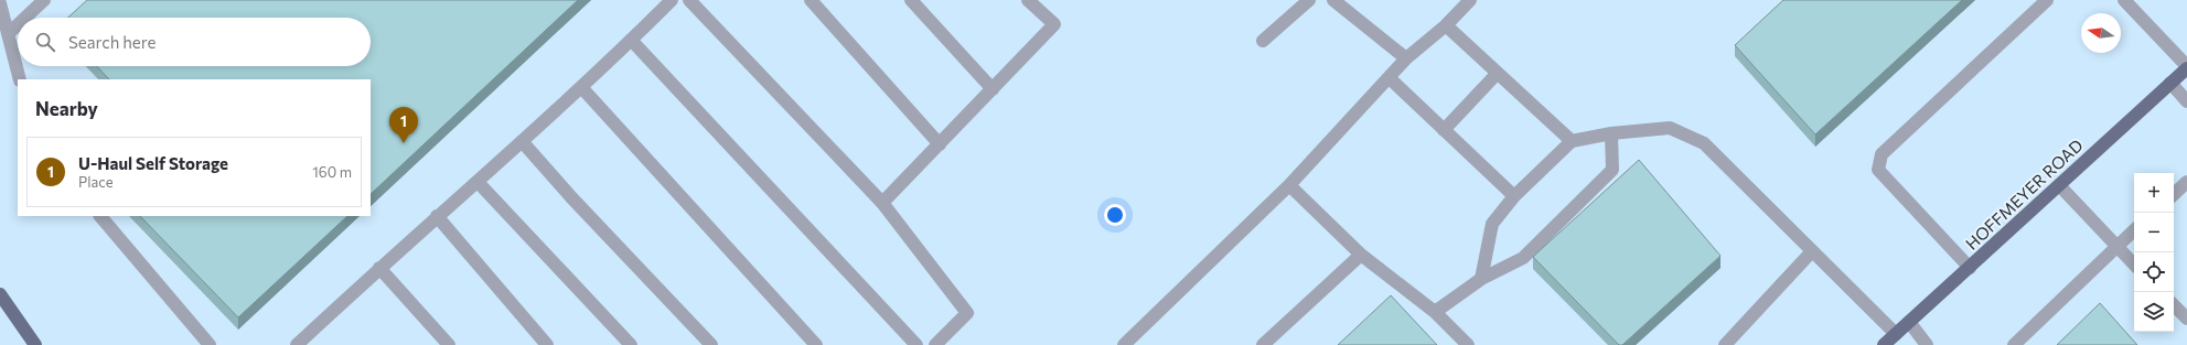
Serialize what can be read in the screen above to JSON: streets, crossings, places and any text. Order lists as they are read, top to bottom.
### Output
{
  "streets": {
    "main road": ["HOFFMEYER ROAD"]
  },
  "north": "left",
  "page": {
    "search": "Search here",
    "heading": "Nearby",
    "pins": "1",
    "list": [
      {
        "mark": "1",
        "name": "U-Haul Self Storage",
        "note": "Place",
        "value": "160 m"
      }
    ],
    "map_buttons": ["+", "−"]
  }
}
